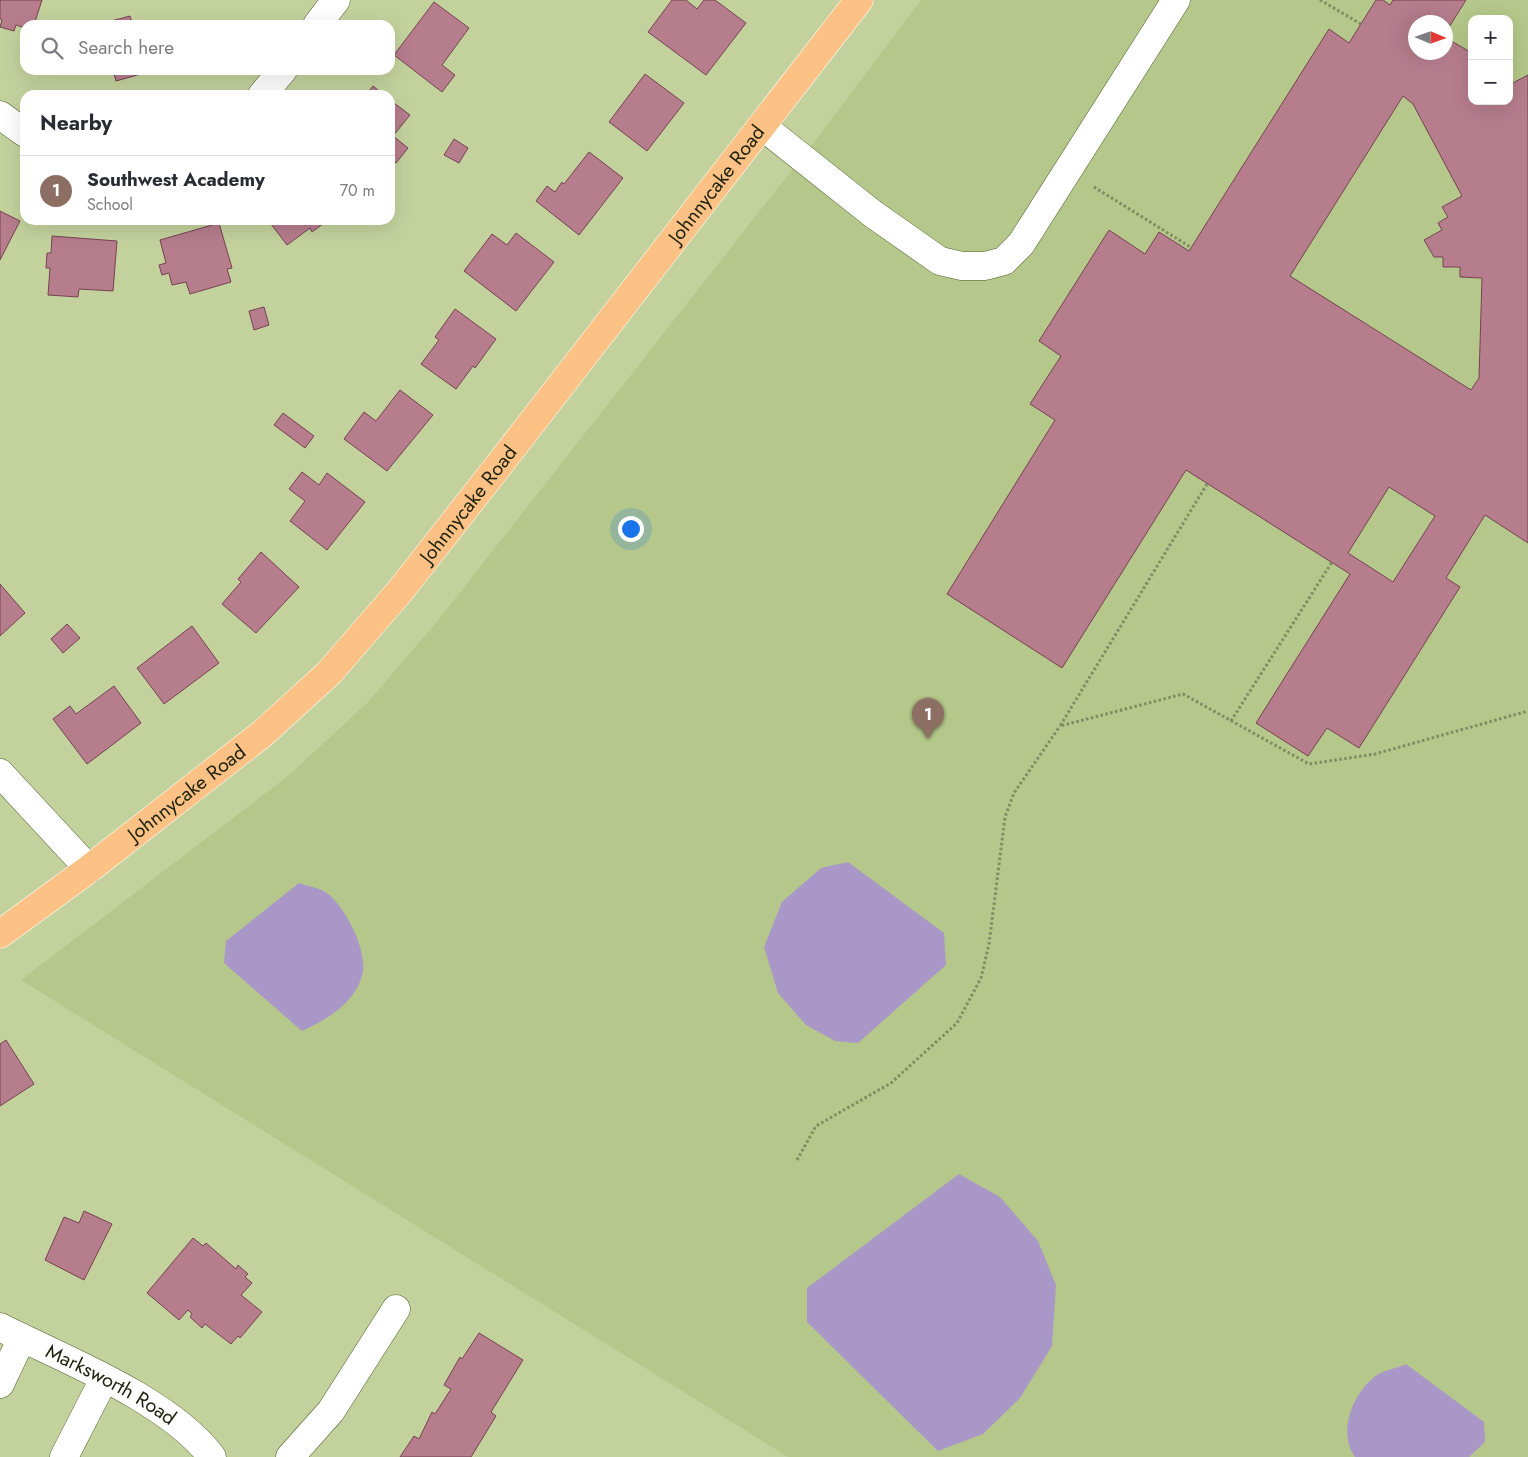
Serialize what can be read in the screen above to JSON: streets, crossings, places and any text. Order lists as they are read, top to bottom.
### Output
{
  "streets": {
    "main road": ["Johnnycake Road"],
    "street": ["Marksworth Road"]
  },
  "north": "right",
  "page": {
    "map_buttons": ["+", "−"],
    "search": "Search here",
    "heading": "Nearby",
    "list": [
      {
        "mark": "1",
        "name": "Southwest Academy",
        "note": "School",
        "value": "70 m"
      }
    ],
    "pins": "1"
  }
}
